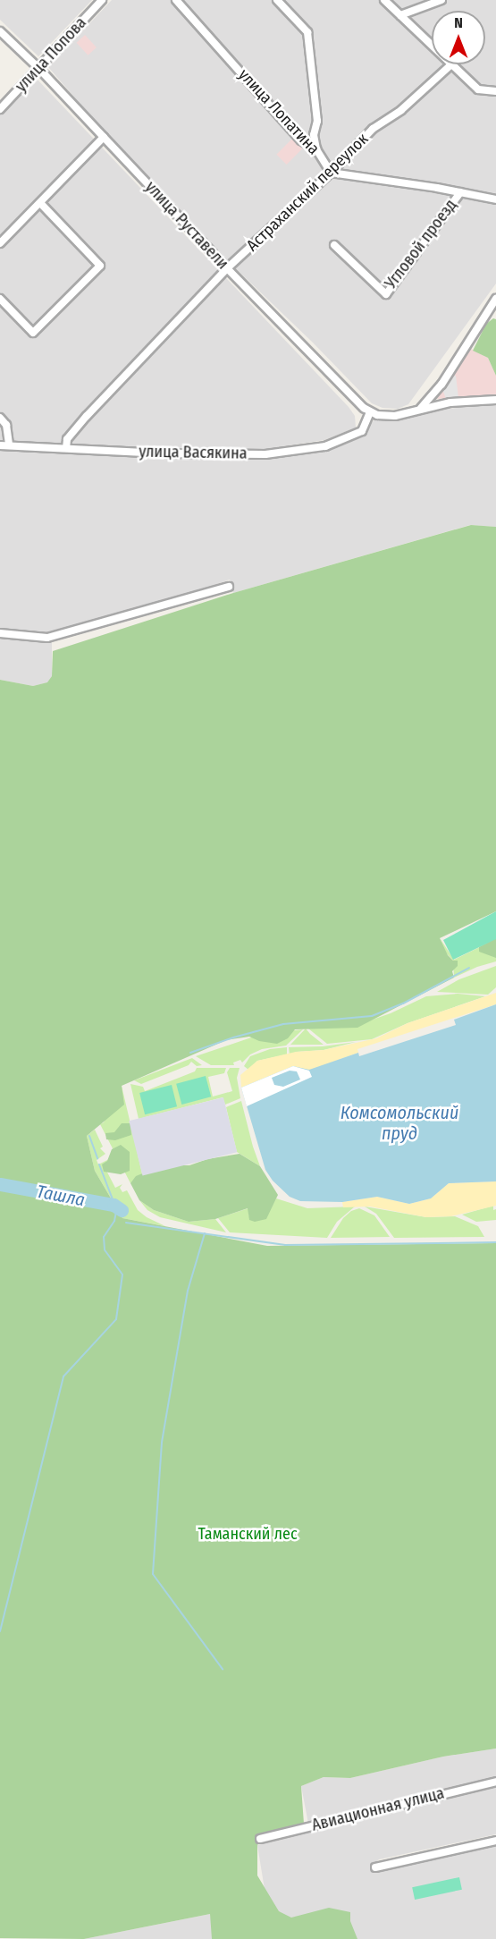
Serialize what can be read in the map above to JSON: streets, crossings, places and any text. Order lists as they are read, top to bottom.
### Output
{
  "streets": {
    "street": [
      "улица Попова",
      "улица Лопатина",
      "Астраханский переулок",
      "улица Руставели",
      "Угловой проезд",
      "улица Васякина",
      "Авиационная улица"
    ]
  },
  "crossings": [
    ["улица Попова", "улица Руставели"],
    ["улица Лопатина", "Астраханский переулок"],
    ["Астраханский переулок", "улица Руставели"],
    ["Астраханский переулок", "улица Васякина"],
    ["улица Руставели", "улица Васякина"]
  ],
  "water": ["Комсомольский пруд", "Ташла"],
  "parks": ["Таманский лес"],
  "north": "top"
}
